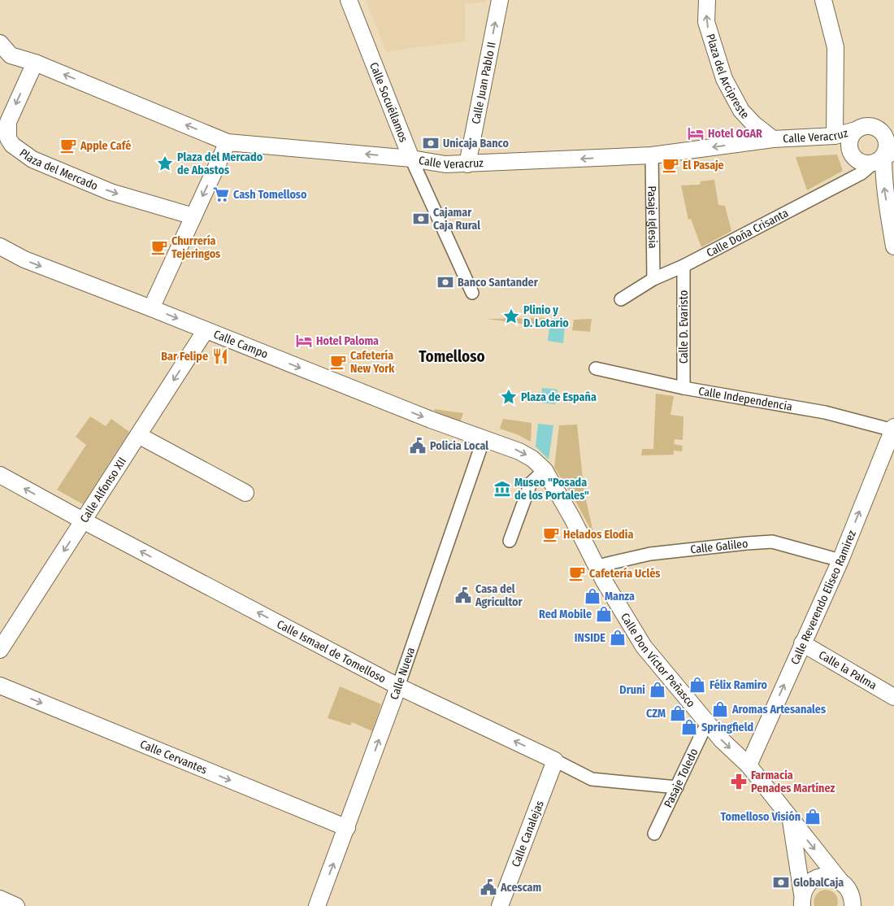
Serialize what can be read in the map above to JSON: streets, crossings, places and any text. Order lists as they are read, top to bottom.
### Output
{
  "streets": {
    "street": [
      "Plaza del Arcipreste",
      "Calle Juan Pablo II",
      "Calle Socuéllamos",
      "Calle Veracruz",
      "Plaza del Mercado",
      "Pasaje Iglesia",
      "Calle Doña Crisanta",
      "Calle D. Evaristo",
      "Calle Campo",
      "Calle Independencia",
      "Calle Alfonso XII",
      "Calle Galileo",
      "Calle Reverendo Eliseo Ramirez",
      "Calle Ismael de Tomelloso",
      "Calle Don Víctor Peñasco",
      "Calle la Palma",
      "Calle Nueva",
      "Calle Cervantes",
      "Pasaje Toledo",
      "Calle Canalejas"
    ]
  },
  "crossings": [
    ["Plaza del Arcipreste", "Calle Veracruz"],
    ["Calle Juan Pablo II", "Calle Veracruz"],
    ["Calle Socuéllamos", "Calle Veracruz"],
    ["Calle Veracruz", "Pasaje Iglesia"],
    ["Calle Veracruz", "Calle Doña Crisanta"],
    ["Pasaje Iglesia", "Calle Doña Crisanta"],
    ["Calle Doña Crisanta", "Calle D. Evaristo"],
    ["Calle D. Evaristo", "Calle Independencia"],
    ["Calle Campo", "Calle Alfonso XII"],
    ["Calle Campo", "Calle Don Víctor Peñasco"],
    ["Calle Campo", "Calle Nueva"],
    ["Calle Independencia", "Calle Reverendo Eliseo Ramirez"],
    ["Calle Alfonso XII", "Calle Ismael de Tomelloso"],
    ["Calle Galileo", "Calle Reverendo Eliseo Ramirez"],
    ["Calle Galileo", "Calle Don Víctor Peñasco"],
    ["Calle Reverendo Eliseo Ramirez", "Calle Don Víctor Peñasco"],
    ["Calle Reverendo Eliseo Ramirez", "Calle la Palma"],
    ["Calle Ismael de Tomelloso", "Calle Nueva"],
    ["Calle Ismael de Tomelloso", "Pasaje Toledo"],
    ["Calle Ismael de Tomelloso", "Calle Canalejas"],
    ["Calle Don Víctor Peñasco", "Calle Nueva"],
    ["Calle Don Víctor Peñasco", "Pasaje Toledo"],
    ["Calle Nueva", "Calle Cervantes"]
  ],
  "one_way": [
    "Calle Juan Pablo II",
    "Calle Veracruz",
    "Calle Campo",
    "Calle Alfonso XII",
    "Calle Reverendo Eliseo Ramirez",
    "Calle Ismael de Tomelloso",
    "Calle Nueva",
    "Calle Cervantes"
  ],
  "districts": ["Tomelloso"],
  "places": {
    "hotel": ["Hotel OGAR", "Hotel Paloma"],
    "bank": [
      "Unicaja Banco",
      "Cajamar Caja Rural",
      "Banco Santander",
      "GlobalCaja"
    ],
    "cafe": [
      "Apple Café",
      "El Pasaje",
      "Churrería Tejeringos",
      "Cafetería New York",
      "Helados Elodia",
      "Cafetería Uclés"
    ],
    "place": ["Plaza del Mercado de Abastos", "Plinio y D. Lotario", "Plaza de España"],
    "supermarket": ["Cash Tomelloso"],
    "restaurant": ["Bar Felipe"],
    "public building": ["Policia Local", "Casa del Agricultor", "Acescam"],
    "museum": ["Museo \"Posada de los Portales\""],
    "shop": [
      "Manza",
      "Red Mobile",
      "INSIDE",
      "Félix Ramiro",
      "Druni",
      "Aromas Artesanales",
      "CZM",
      "Springfield",
      "Tomelloso Visión"
    ],
    "pharmacy": ["Farmacia Penades Martínez"]
  }
}
